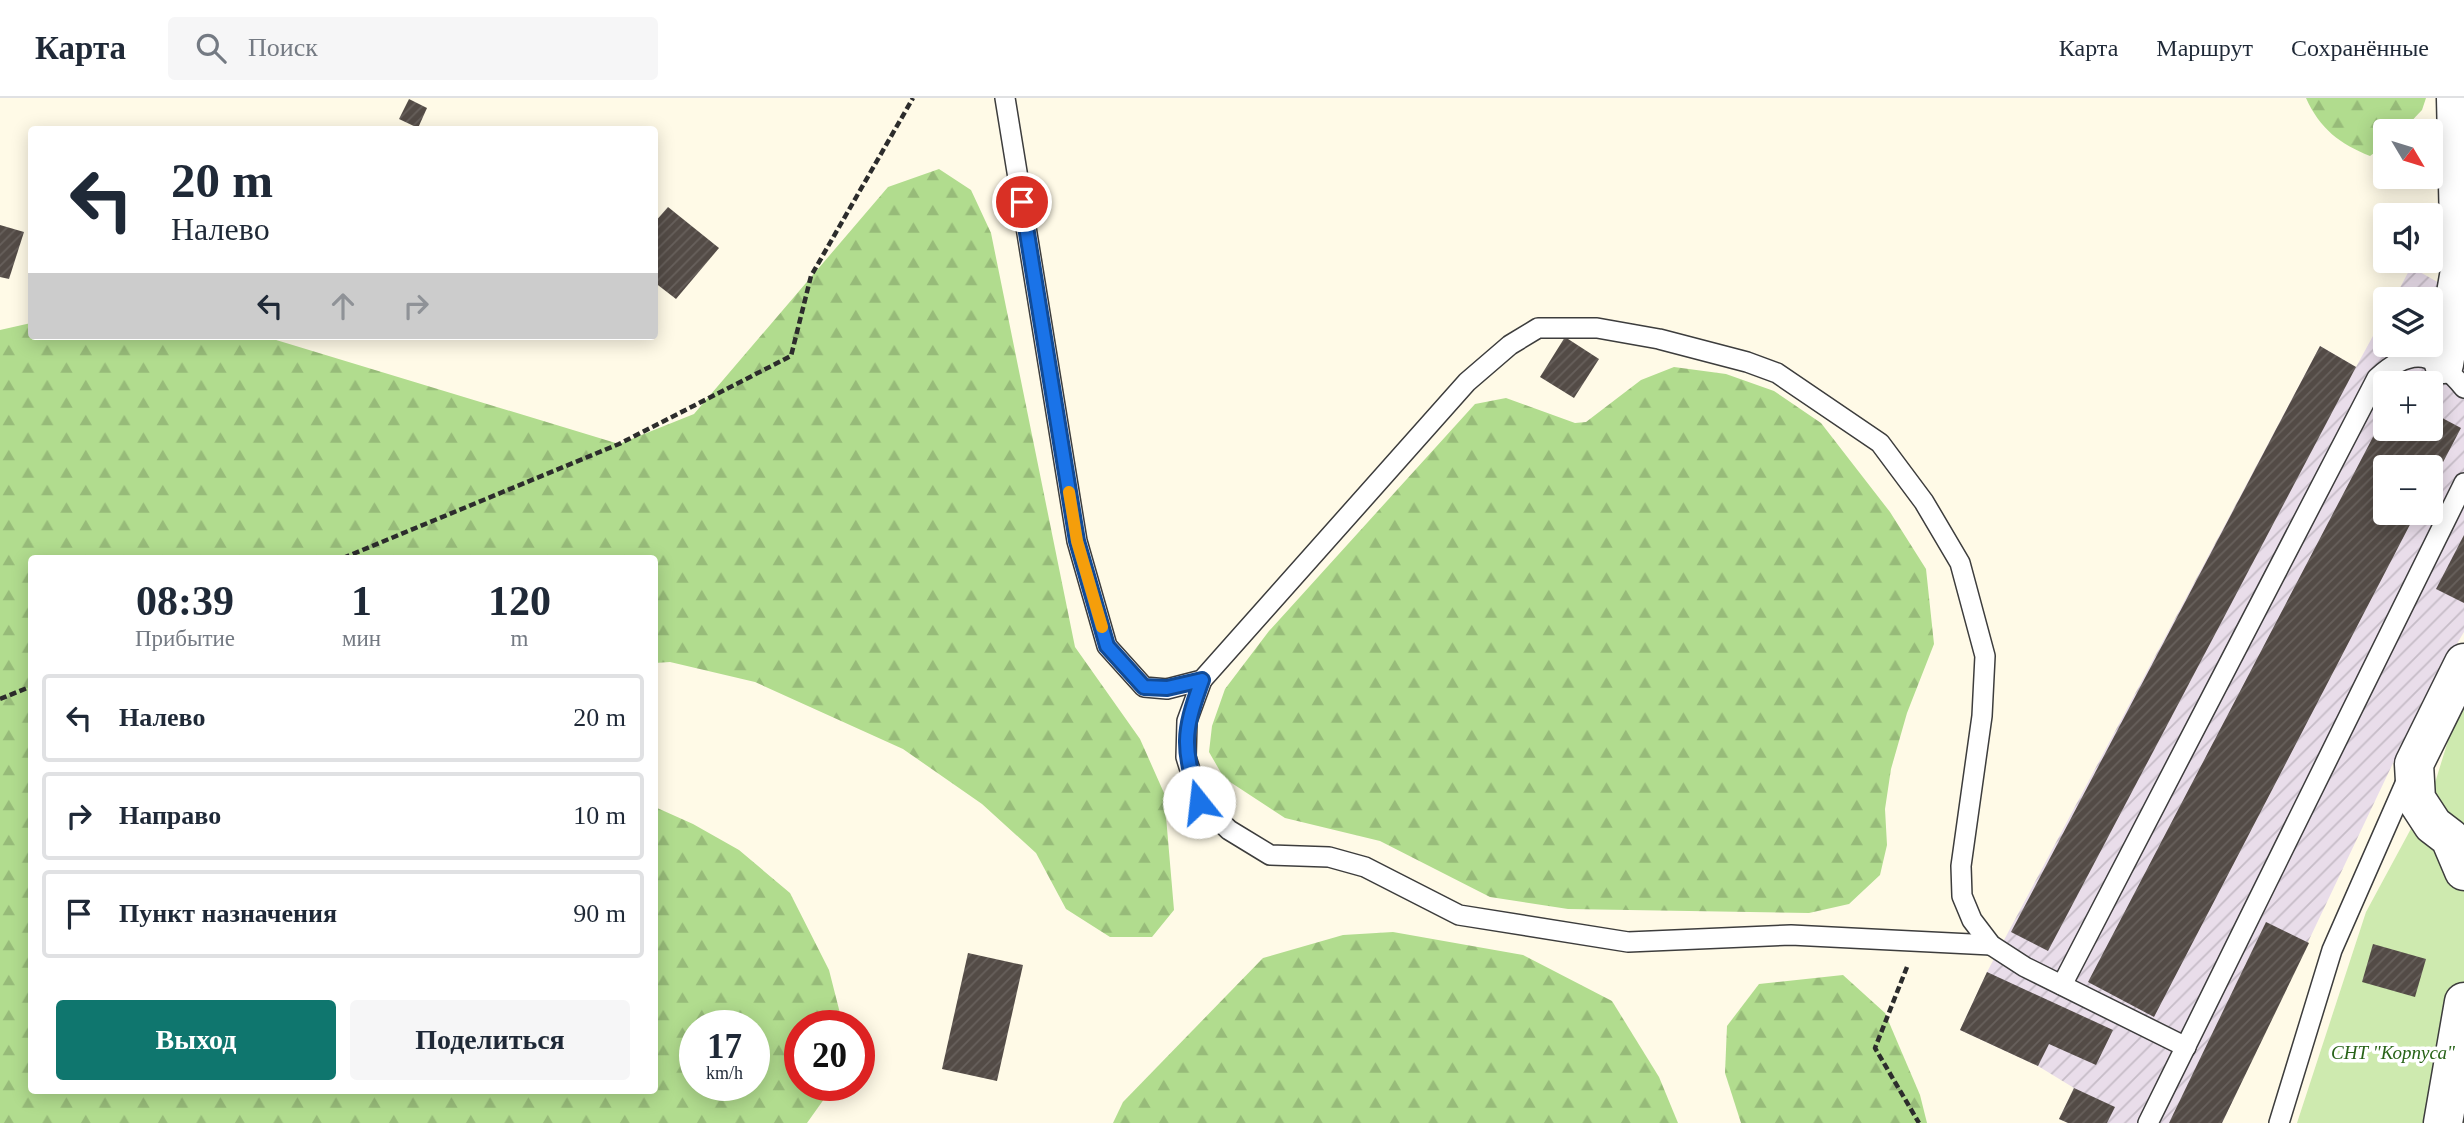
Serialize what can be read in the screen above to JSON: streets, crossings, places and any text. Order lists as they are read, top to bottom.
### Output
{
  "parks": ["СНТ \"Корпуса\""],
  "north": "bottom right",
  "page": {
    "header": "Карта",
    "search": "Поиск",
    "nav": ["Карта", "Маршрут", "Сохранённые"],
    "map_buttons": ["+", "−"],
    "turn": ["20 m", "Налево"],
    "eta": [
      "08:39",
      "Прибытие",
      "1",
      "мин",
      "120",
      "m"
    ],
    "list": [
      {
        "name": "Налево",
        "value": "20 m"
      },
      {
        "name": "Направо",
        "value": "10 m"
      },
      {
        "name": "Пункт назначения",
        "value": "90 m"
      }
    ],
    "buttons": ["Выход", "Поделиться"],
    "speed": "17 km/h",
    "limit": "20"
  }
}
